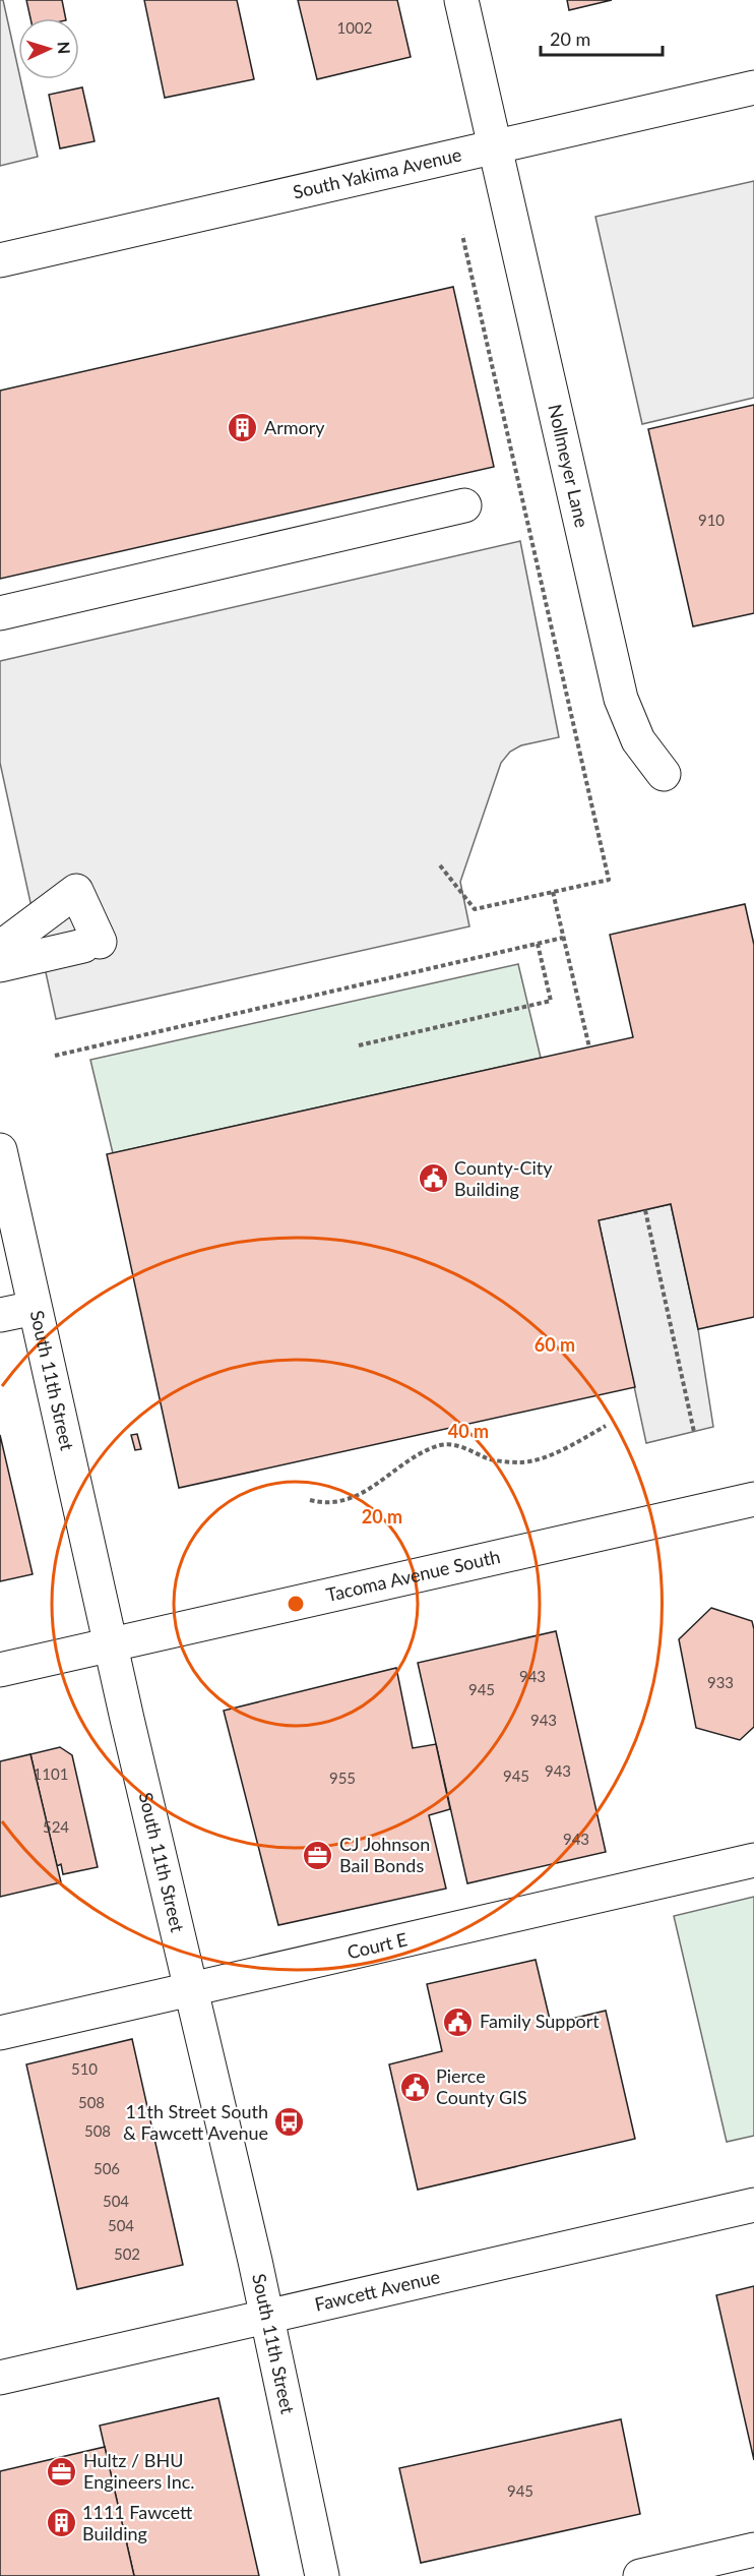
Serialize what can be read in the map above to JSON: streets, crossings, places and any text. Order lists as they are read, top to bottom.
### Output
{
  "streets": {
    "main road": [
      "South Yakima Avenue",
      "Nollmeyer Lane",
      "South 11th Street",
      "Tacoma Avenue South",
      "Court E",
      "Fawcett Avenue"
    ]
  },
  "crossings": [
    ["South Yakima Avenue", "Nollmeyer Lane"],
    ["South 11th Street", "Tacoma Avenue South"],
    ["South 11th Street", "Court E"],
    ["South 11th Street", "Fawcett Avenue"]
  ],
  "places": {
    "building": ["Armory", "1111 Fawcett Building"],
    "public building": ["County-City Building", "Family Support", "Pierce County GIS"],
    "office": ["CJ Johnson Bail Bonds", "Hultz / BHU Engineers Inc."],
    "bus stop": ["11th Street South & Fawcett Avenue"]
  },
  "house_numbers": [
    "1002",
    "910",
    "943",
    "933",
    "945",
    "943",
    "943",
    "1101",
    "945",
    "955",
    "524",
    "943",
    "510",
    "508",
    "508",
    "506",
    "504",
    "504",
    "502",
    "945"
  ],
  "scale_bar": "20 m",
  "north": "right",
  "rings": ["60 m", "40 m", "20 m"]
}
